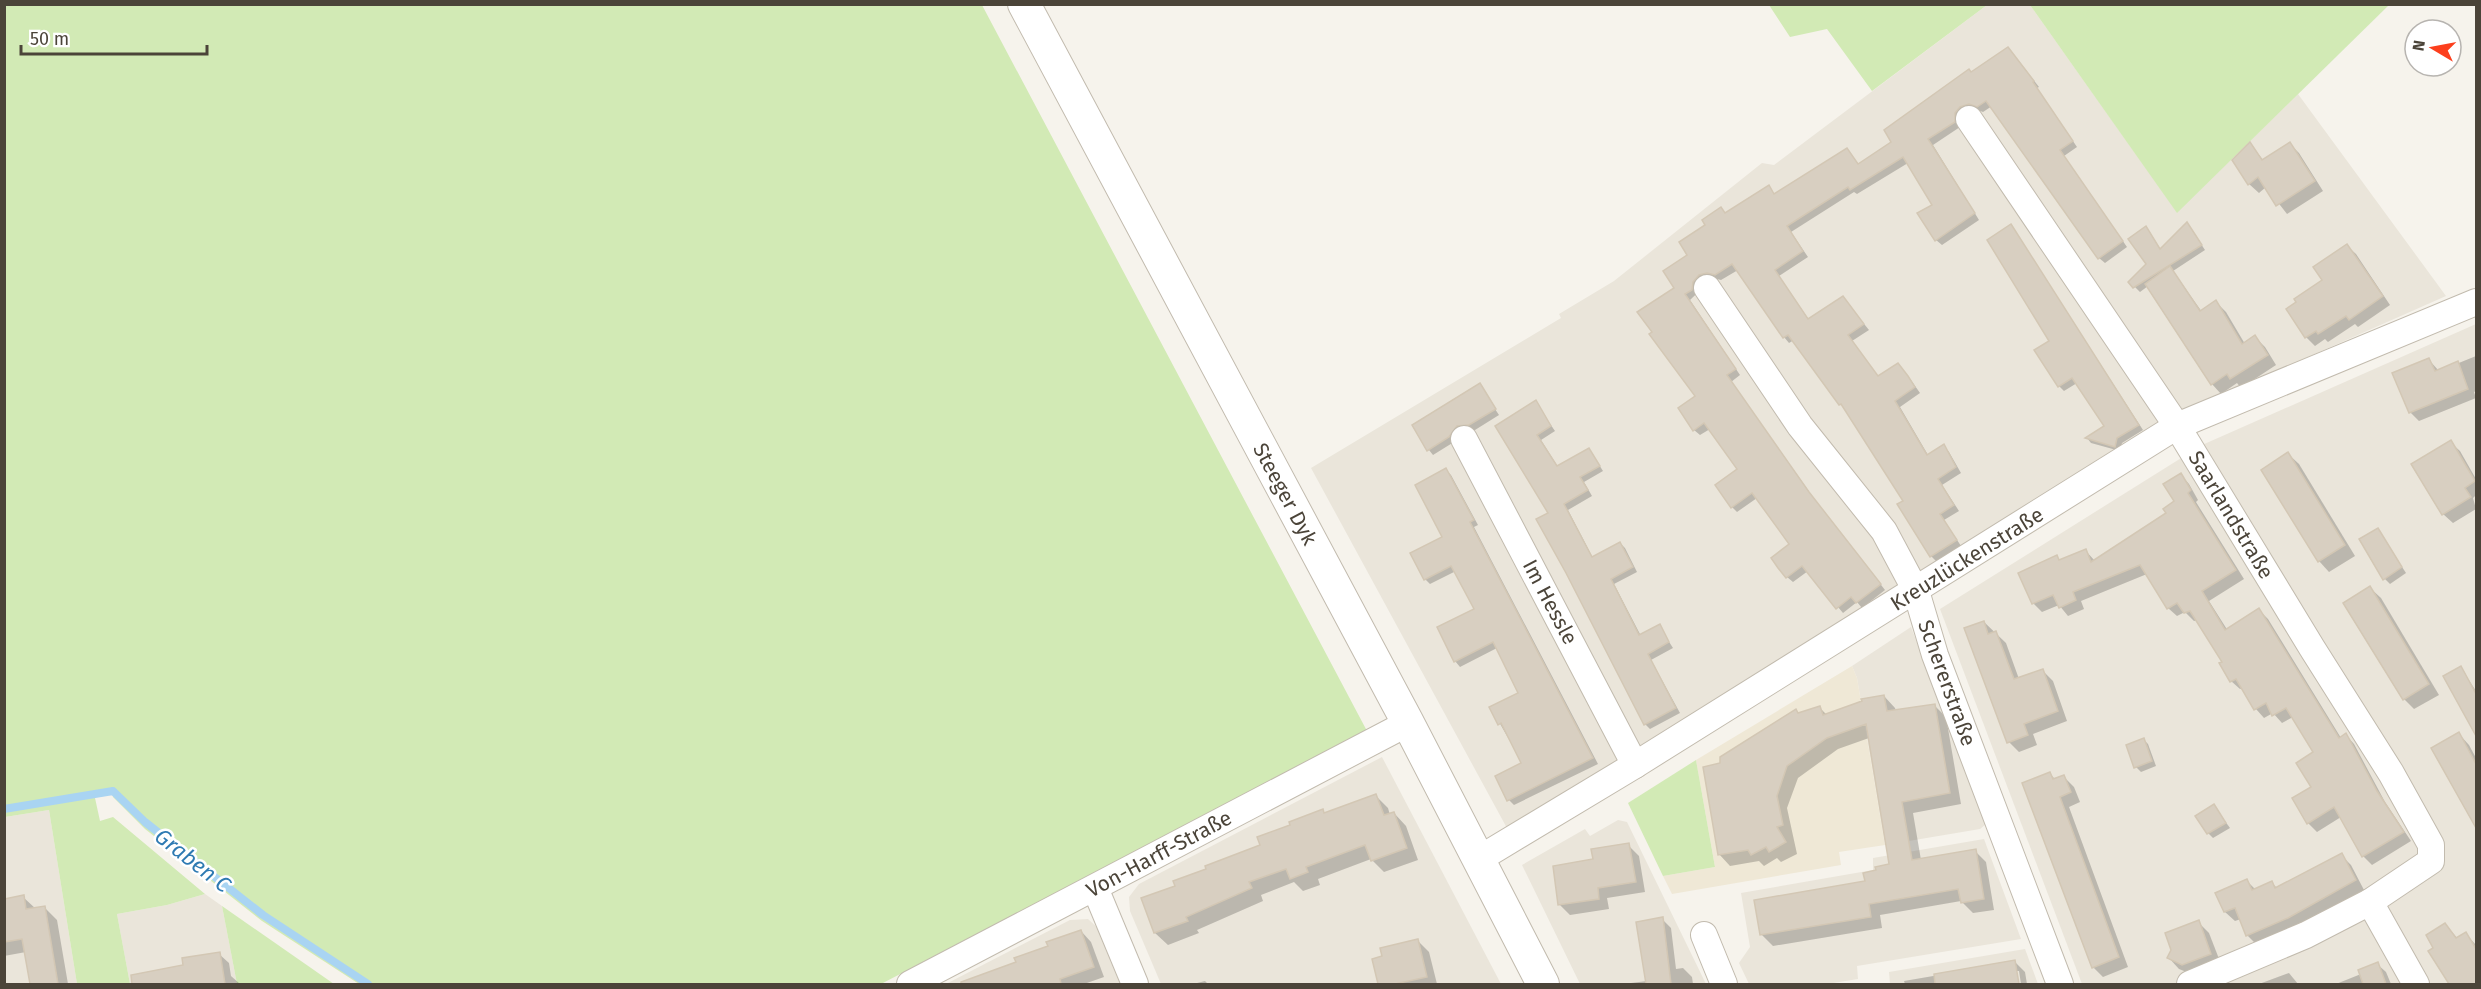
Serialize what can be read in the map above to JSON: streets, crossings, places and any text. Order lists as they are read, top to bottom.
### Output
{
  "streets": {
    "street": [
      "Steeger Dyk",
      "Saarlandstraße",
      "Kreuzlückenstraße",
      "Im Hessle",
      "Schererstraße",
      "Von-Harff-Straße"
    ]
  },
  "crossings": [
    ["Steeger Dyk", "Kreuzlückenstraße"],
    ["Steeger Dyk", "Von-Harff-Straße"],
    ["Saarlandstraße", "Kreuzlückenstraße"],
    ["Kreuzlückenstraße", "Im Hessle"],
    ["Kreuzlückenstraße", "Schererstraße"]
  ],
  "water": ["Graben C"],
  "scale_bar": "50 m",
  "north": "left"
}
